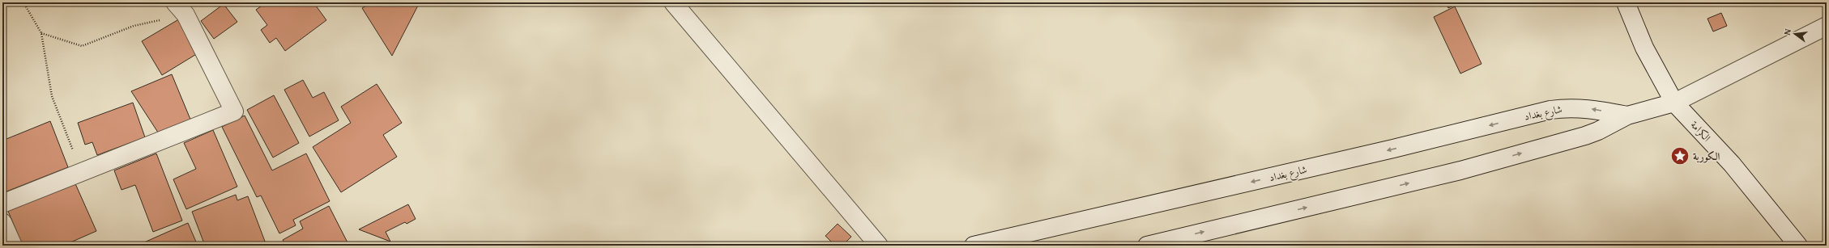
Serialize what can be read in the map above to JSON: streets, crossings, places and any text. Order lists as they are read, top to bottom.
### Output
{
  "streets": {
    "main road": ["شارع بغداد", "الكرامة"]
  },
  "places": {
    "place": ["الكوربة"]
  },
  "north": "left"
}
